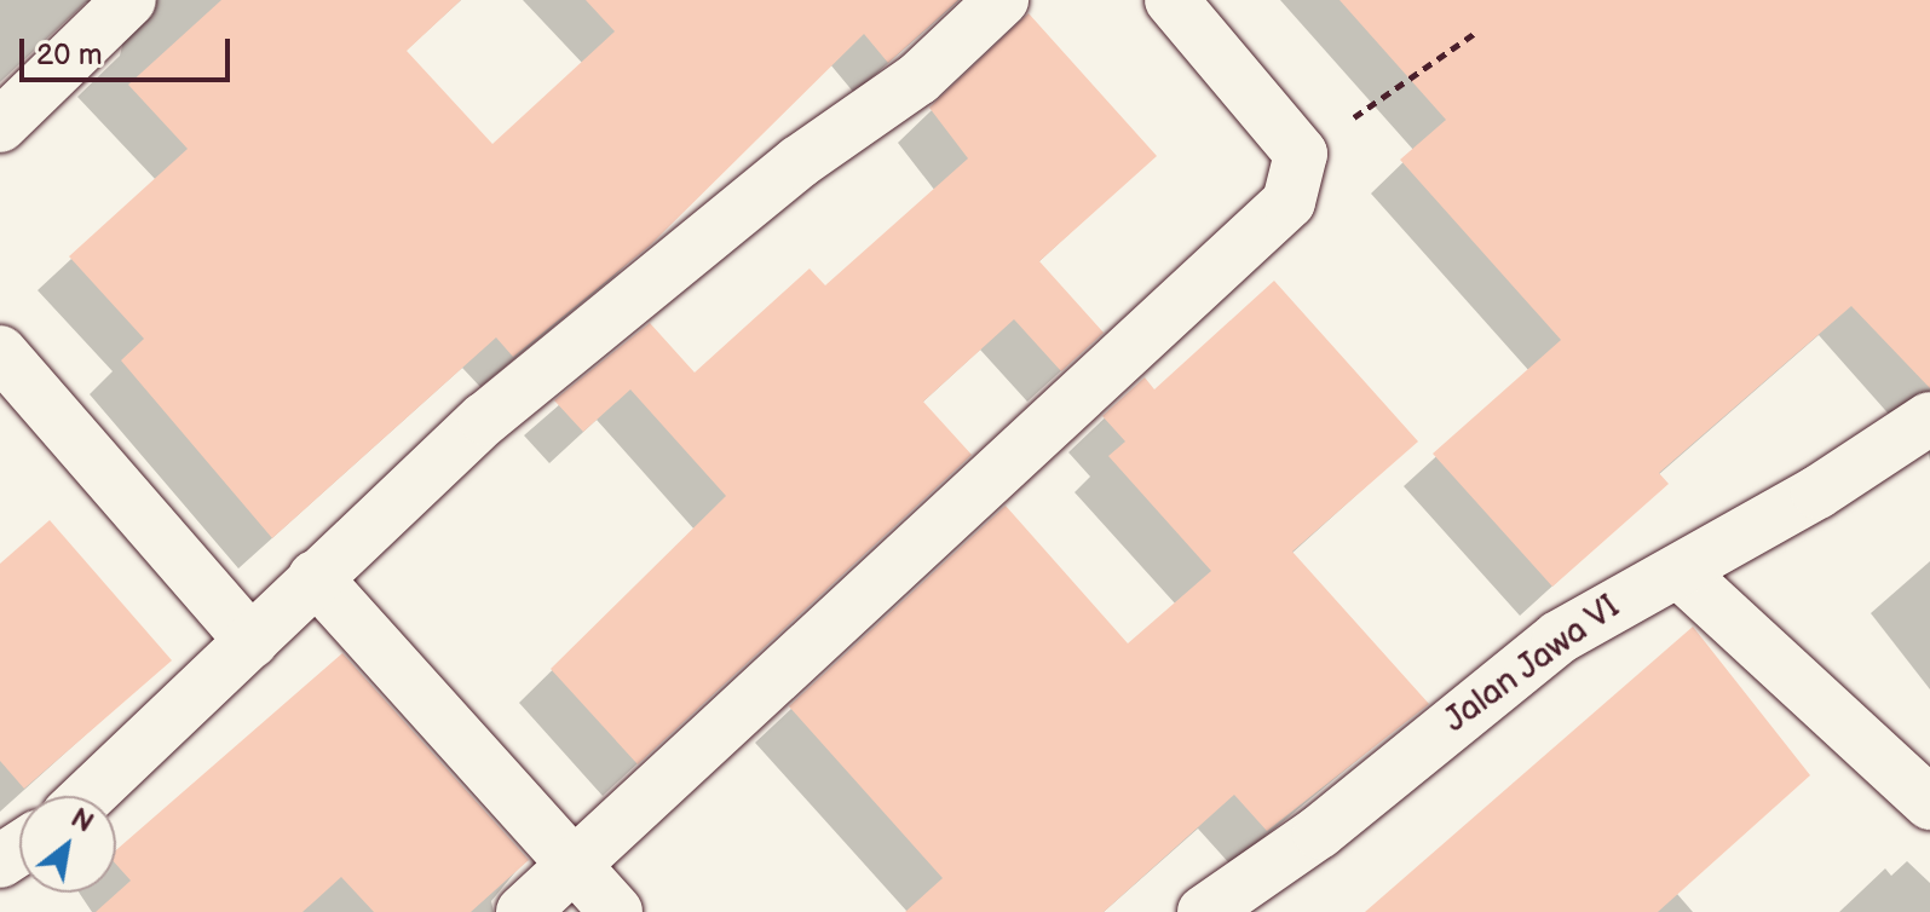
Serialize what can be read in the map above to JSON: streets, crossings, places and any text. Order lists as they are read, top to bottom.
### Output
{
  "streets": {
    "street": ["Jalan Jawa VI"]
  },
  "scale_bar": "20 m",
  "north": "top right"
}
